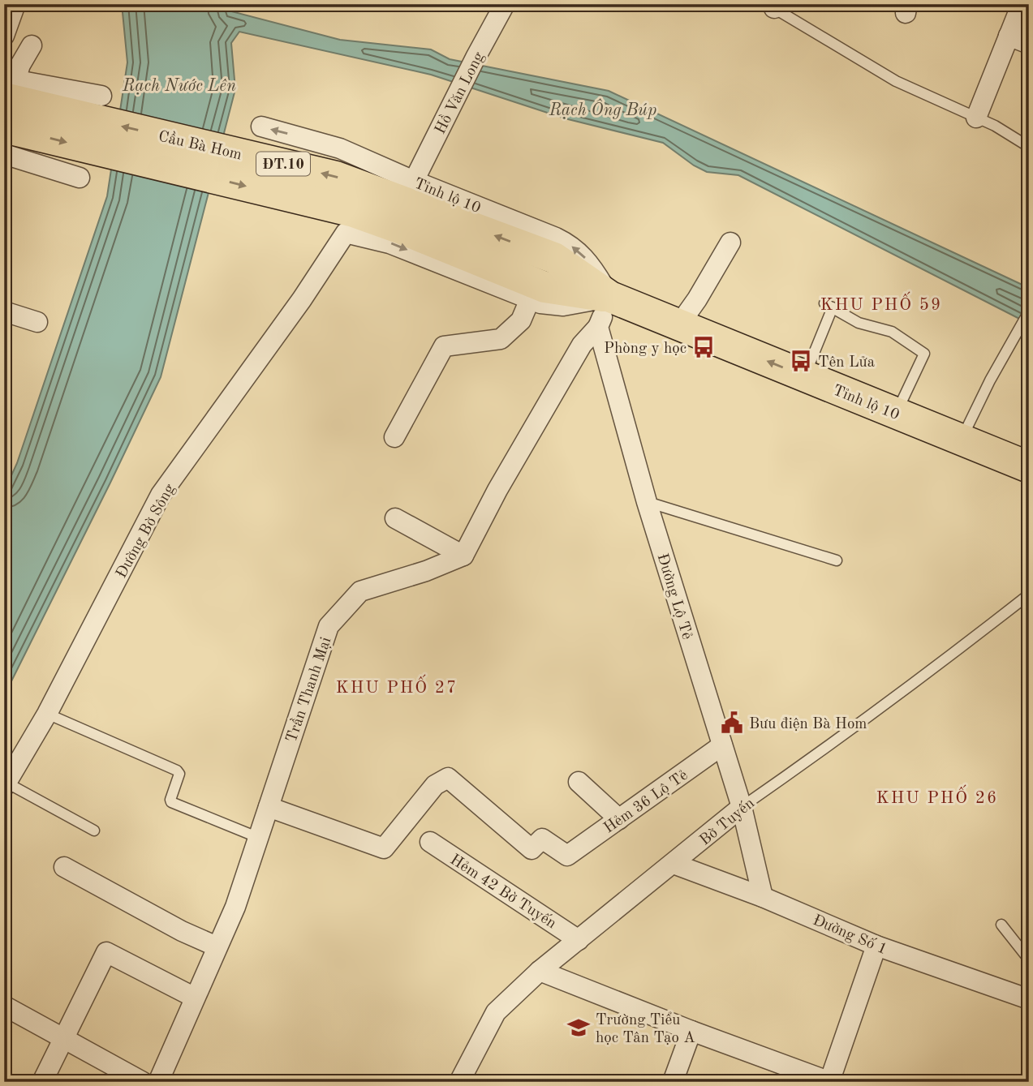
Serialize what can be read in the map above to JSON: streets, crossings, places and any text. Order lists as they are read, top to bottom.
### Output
{
  "streets": {
    "main road": ["Cầu Bà Hom", "ĐT.10", "Tỉnh lộ 10"],
    "street": [
      "Hồ Văn Long",
      "Đường Bờ Sông",
      "Đường Lộ Tẻ",
      "Trần Thanh Mại",
      "Hẻm 36 Lộ Tẻ",
      "Bờ Tuyến",
      "Hẻm 42 Bờ Tuyến",
      "Đường Số 1"
    ]
  },
  "crossings": [
    ["Hồ Văn Long", "Tỉnh lộ 10"],
    ["Cầu Bà Hom", "Tỉnh lộ 10"],
    ["Tỉnh lộ 10", "Đường Bờ Sông"],
    ["Đường Lộ Tẻ", "Hẻm 36 Lộ Tẻ"],
    ["Đường Lộ Tẻ", "Bờ Tuyến"],
    ["Đường Lộ Tẻ", "Đường Số 1"],
    ["Trần Thanh Mại", "Hẻm 36 Lộ Tẻ"],
    ["Bờ Tuyến", "Hẻm 42 Bờ Tuyến"],
    ["Bờ Tuyến", "Đường Số 1"]
  ],
  "districts": ["KHU PHỐ 59", "KHU PHỐ 27", "KHU PHỐ 26"],
  "water": ["Rạch Nước Lên", "Rạch Ông Búp"],
  "places": {
    "bus stop": ["Phòng y học", "Tên Lửa"],
    "public building": ["Bưu điện Bà Hom"],
    "school or university": ["Trường Tiểu học Tân Tạo A"]
  }
}
